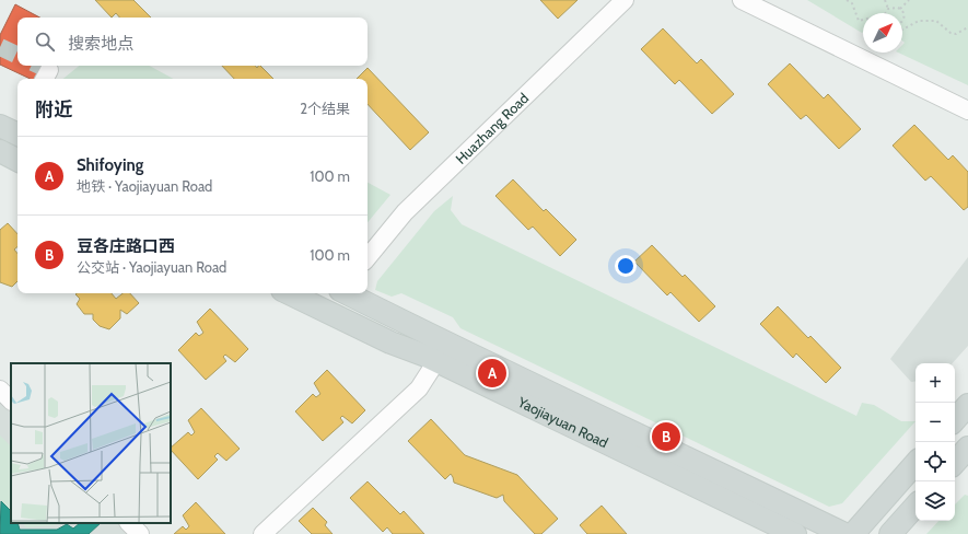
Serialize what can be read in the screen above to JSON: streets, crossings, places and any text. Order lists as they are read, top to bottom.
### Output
{
  "streets": {
    "main road": ["Yaojiayuan Road"],
    "street": ["Huazhang Road"]
  },
  "north": "top right",
  "page": {
    "search": "搜索地点",
    "heading": ["附近", "2个结果"],
    "list": [
      {
        "mark": "A",
        "name": "Shifoying",
        "note": "地铁 · Yaojiayuan Road",
        "value": "100 m"
      },
      {
        "mark": "B",
        "name": "豆各庄路口西",
        "note": "公交站 · Yaojiayuan Road",
        "value": "100 m"
      }
    ],
    "pins": ["A", "B"],
    "map_buttons": ["+", "−"]
  }
}
